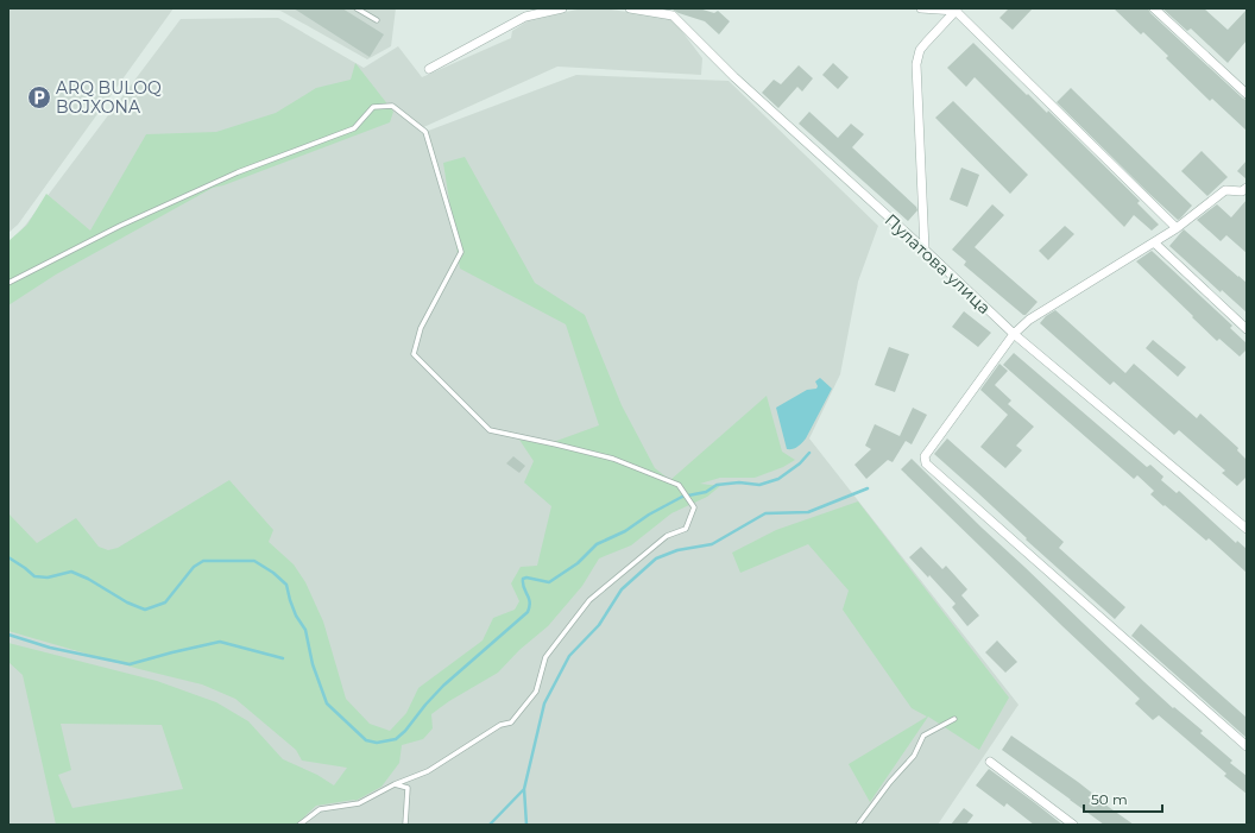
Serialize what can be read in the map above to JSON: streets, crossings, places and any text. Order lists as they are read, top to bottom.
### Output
{
  "streets": {
    "street": ["Пулатова улица"]
  },
  "places": {
    "parking": ["ARQ BULOQ BOJXONA"]
  },
  "scale_bar": "50 m"
}
